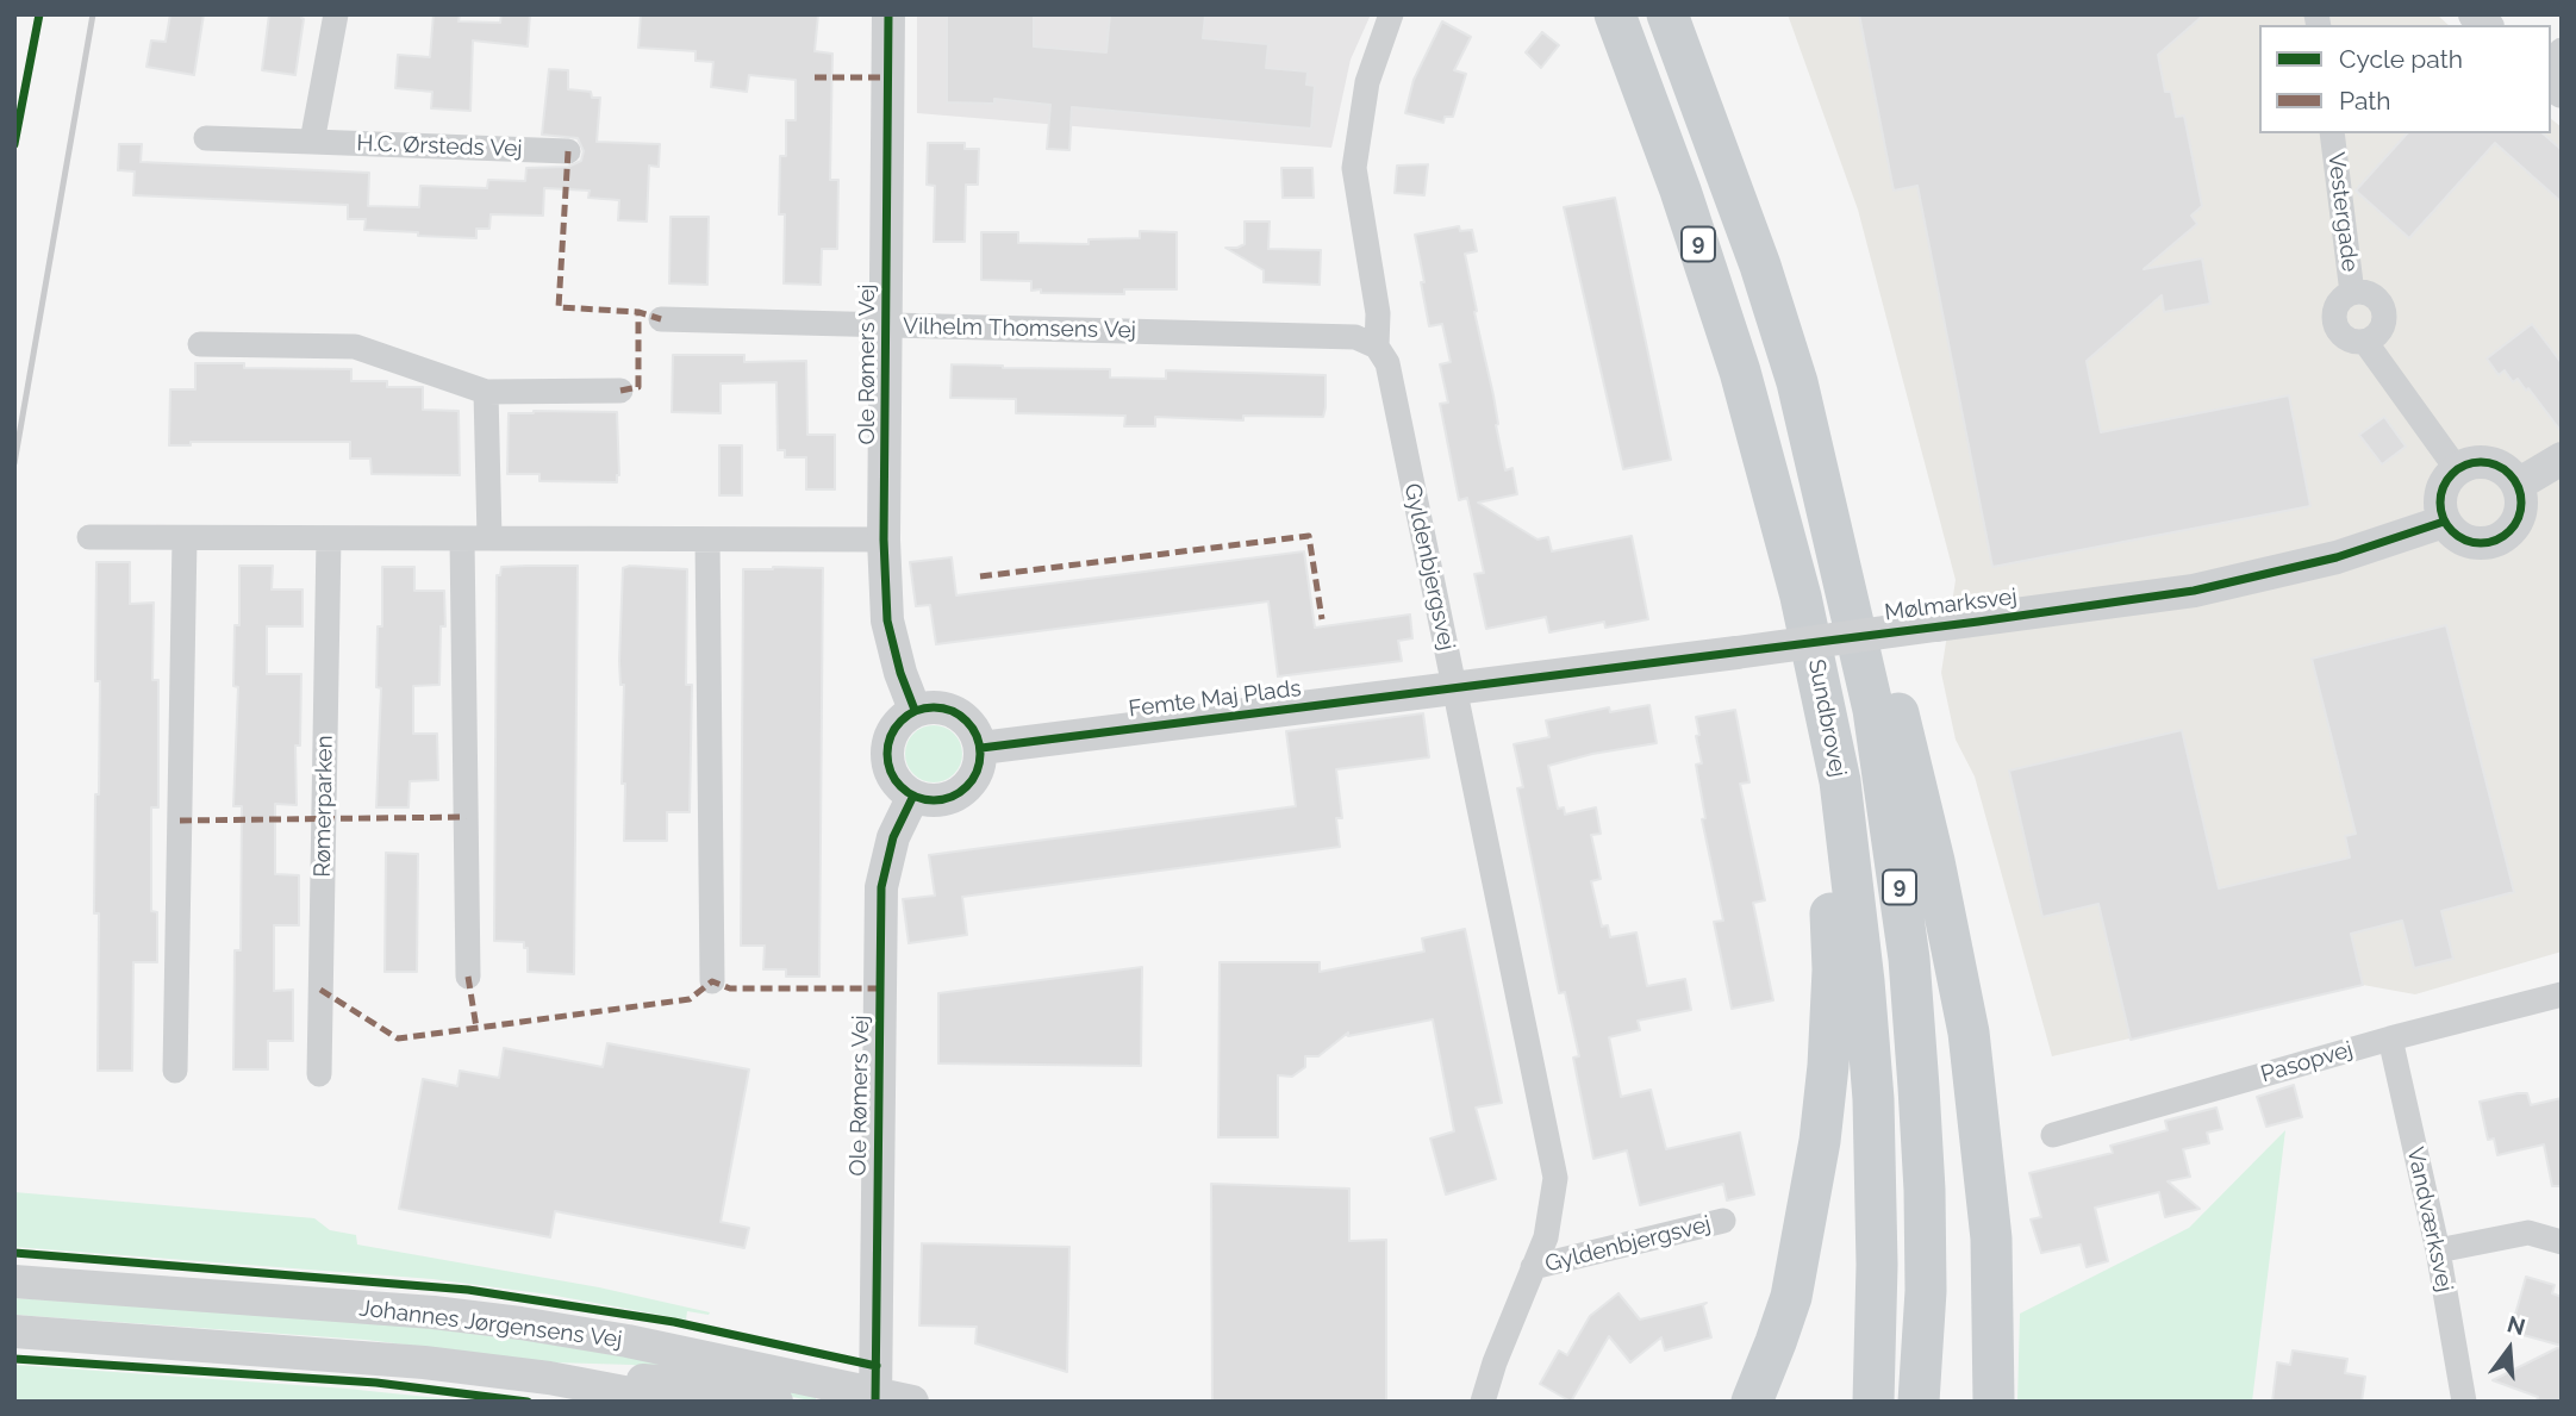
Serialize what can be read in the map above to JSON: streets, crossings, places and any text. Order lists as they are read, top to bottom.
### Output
{
  "streets": {
    "main road": ["9", "Sundbrovej"],
    "street": [
      "H.C. Ørsteds Vej",
      "Vestergade",
      "Vilhelm Thomsens Vej",
      "Ole Rømers Vej",
      "Gyldenbjergsvej",
      "Mølmarksvej",
      "Femte Maj Plads",
      "Rømerparken",
      "Pasopvej",
      "Vandværksvej",
      "Johannes Jørgensens Vej"
    ]
  },
  "crossings": [
    ["Vilhelm Thomsens Vej", "Ole Rømers Vej"],
    ["Vilhelm Thomsens Vej", "Gyldenbjergsvej"],
    ["Ole Rømers Vej", "Femte Maj Plads"],
    ["Ole Rømers Vej", "Johannes Jørgensens Vej"],
    ["Gyldenbjergsvej", "Mølmarksvej"],
    ["Gyldenbjergsvej", "Femte Maj Plads"],
    ["Mølmarksvej", "Femte Maj Plads"],
    ["Pasopvej", "Vandværksvej"]
  ],
  "legend": ["Cycle path", "Path"],
  "north": "top"
}
